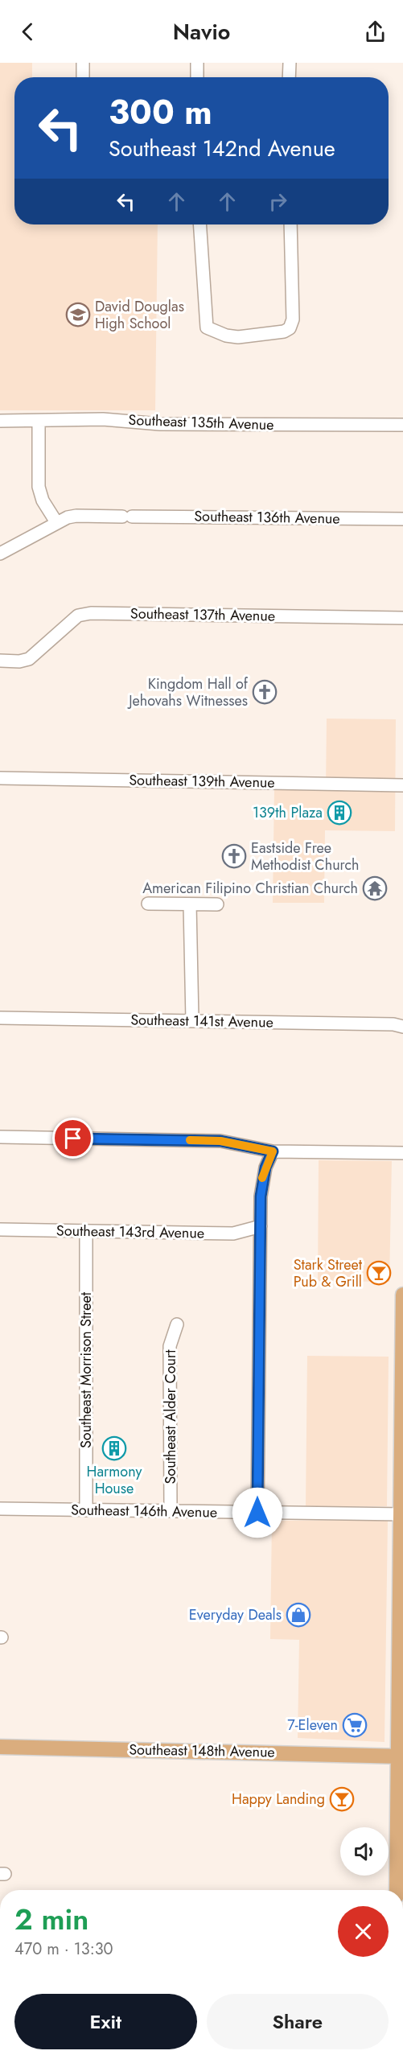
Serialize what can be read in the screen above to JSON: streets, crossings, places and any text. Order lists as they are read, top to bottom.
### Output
{
  "streets": {
    "main road": ["Southeast 148th Avenue"],
    "street": [
      "Southeast 135th Avenue",
      "Southeast 136th Avenue",
      "Southeast 137th Avenue",
      "Southeast 139th Avenue",
      "Southeast 141st Avenue",
      "Southeast 143rd Avenue",
      "Southeast Morrison Street",
      "Southeast Alder Court",
      "Southeast 146th Avenue"
    ]
  },
  "crossings": [
    ["Southeast 143rd Avenue", "Southeast Morrison Street"],
    ["Southeast Morrison Street", "Southeast 146th Avenue"],
    ["Southeast Alder Court", "Southeast 146th Avenue"]
  ],
  "places": {
    "school or university": ["David Douglas High School"],
    "church": ["Kingdom Hall of Jehovahs Witnesses", "Eastside Free Methodist Church"],
    "building": ["139th Plaza", "Harmony House"],
    "temple": ["American Filipino Christian Church"],
    "bar": ["Stark Street Pub & Grill", "Happy Landing"],
    "shop": ["Everyday Deals"],
    "supermarket": ["7-Eleven"]
  },
  "page": {
    "header": "Navio",
    "turn": ["300 m", "Southeast 142nd Avenue"],
    "heading": ["2 min", "470 m · 13:30"],
    "buttons": ["Exit", "Share"]
  }
}
